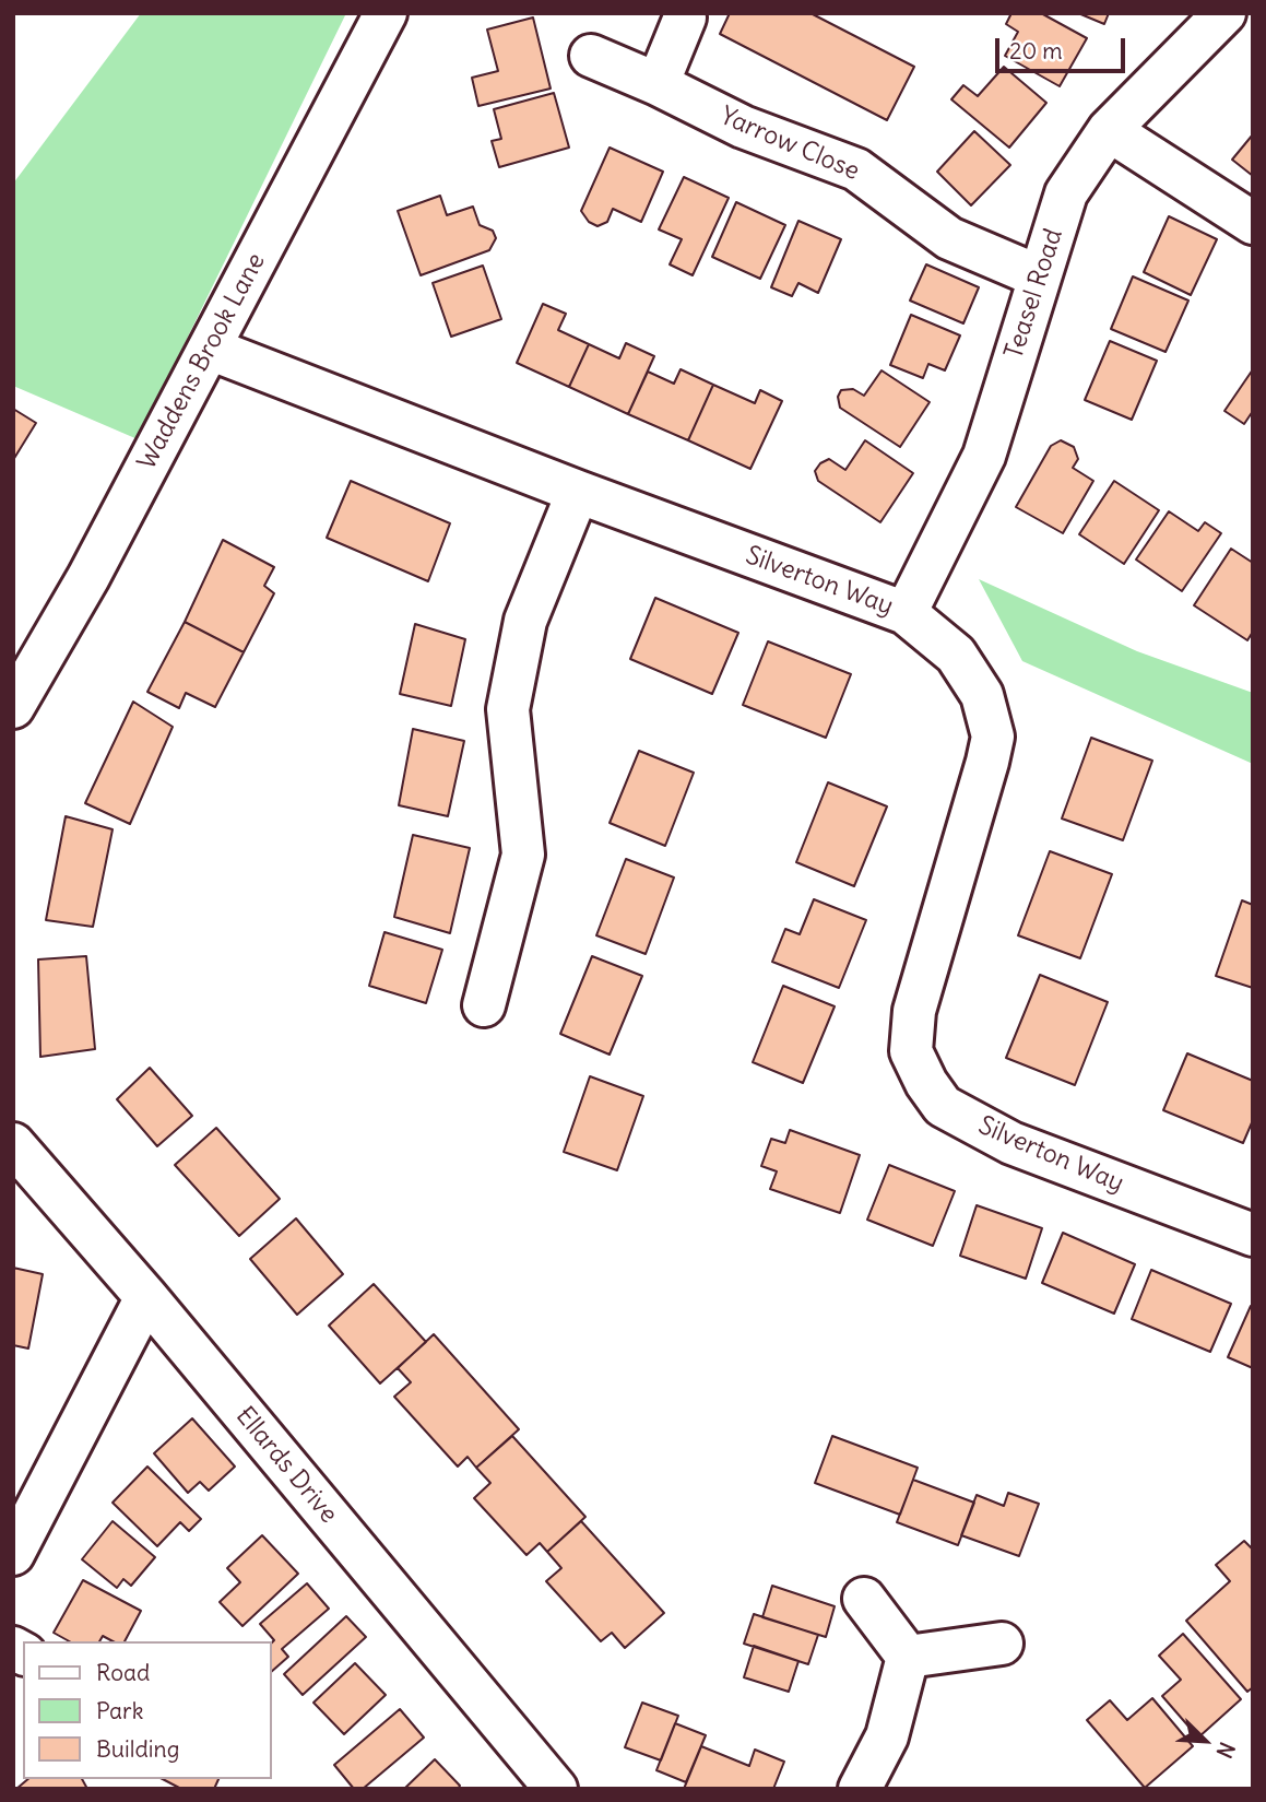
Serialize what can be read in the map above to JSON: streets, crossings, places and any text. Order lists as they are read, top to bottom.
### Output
{
  "streets": {
    "street": [
      "Yarrow Close",
      "Teasel Road",
      "Waddens Brook Lane",
      "Silverton Way",
      "Ellards Drive"
    ]
  },
  "crossings": [
    ["Yarrow Close", "Teasel Road"],
    ["Teasel Road", "Silverton Way"],
    ["Waddens Brook Lane", "Silverton Way"]
  ],
  "legend": ["Road", "Park", "Building"],
  "scale_bar": "20 m",
  "north": "bottom right"
}
